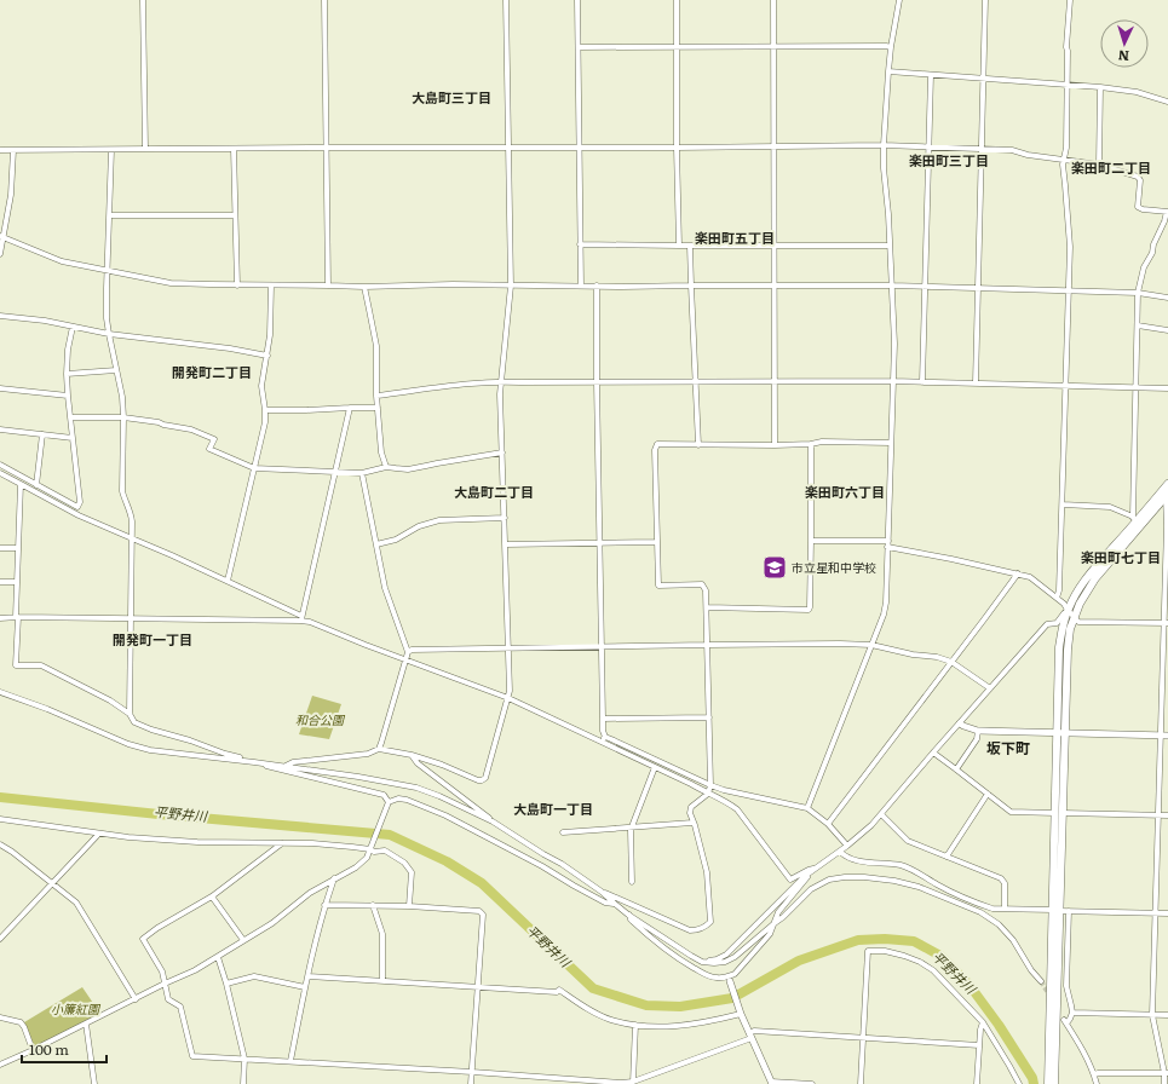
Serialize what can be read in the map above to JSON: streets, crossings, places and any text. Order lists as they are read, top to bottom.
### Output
{
  "districts": [
    "大島町三丁目",
    "楽田町三丁目",
    "楽田町二丁目",
    "楽田町五丁目",
    "開発町二丁目",
    "大島町二丁目",
    "楽田町六丁目",
    "楽田町七丁目",
    "開発町一丁目",
    "坂下町",
    "大島町一丁目"
  ],
  "water": ["平野井川"],
  "parks": ["和合公園", "小簾紅園"],
  "places": {
    "school or university": ["市立星和中学校"]
  },
  "scale_bar": "100 m",
  "north": "bottom"
}
